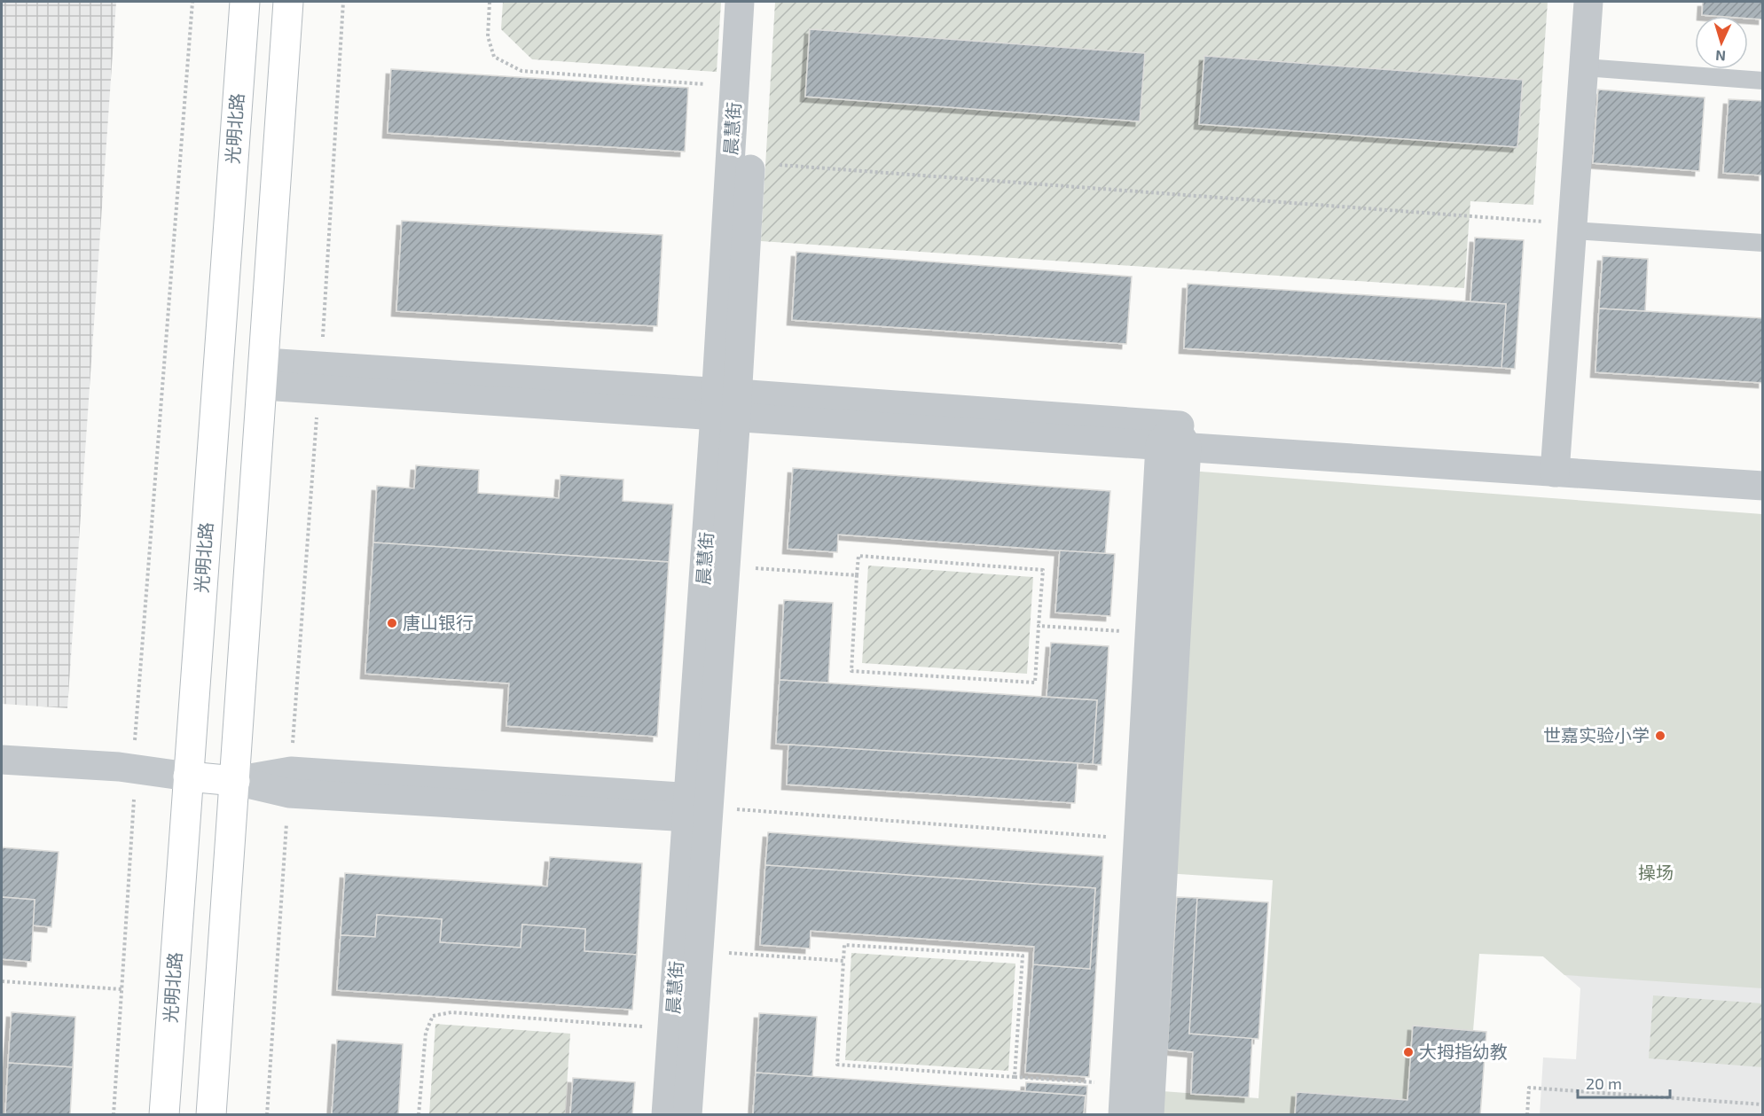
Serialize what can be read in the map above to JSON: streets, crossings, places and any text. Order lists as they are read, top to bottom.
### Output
{
  "streets": {
    "main road": ["光明北路"],
    "street": ["晨慧街"]
  },
  "parks": ["操场"],
  "places": ["唐山银行", "世嘉实验小学", "大拇指幼教"],
  "scale_bar": "20 m",
  "north": "bottom"
}
